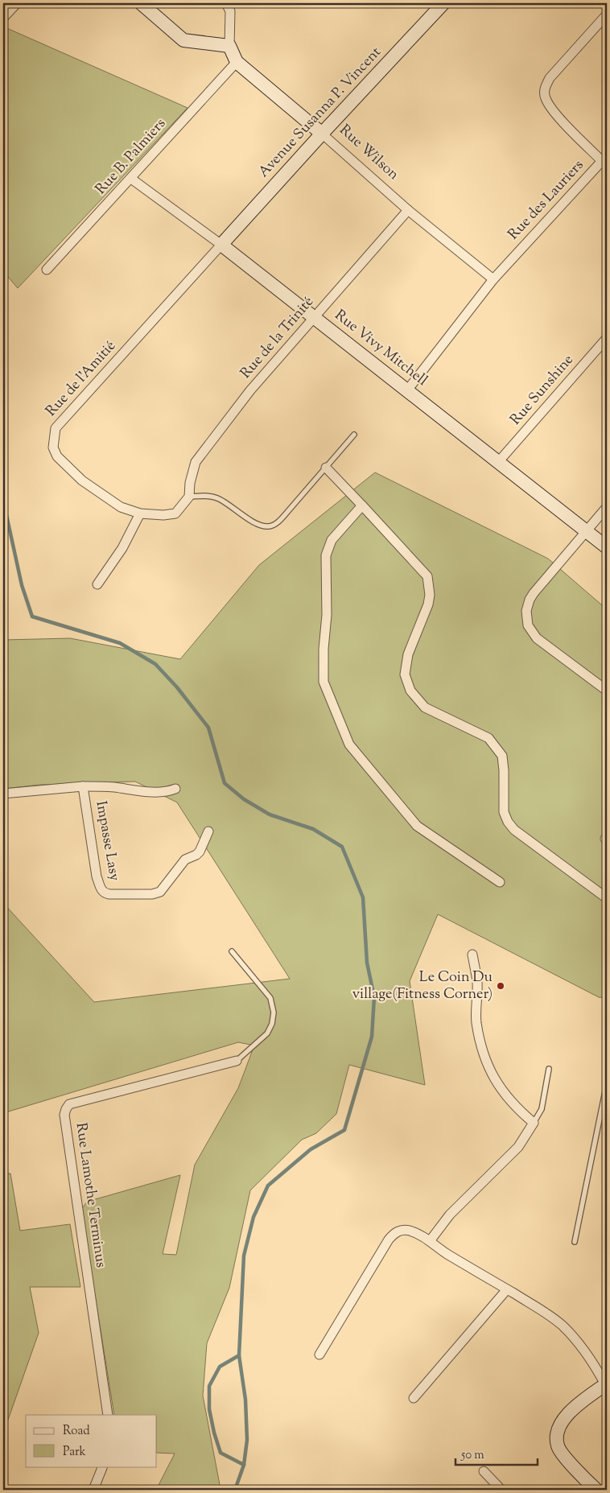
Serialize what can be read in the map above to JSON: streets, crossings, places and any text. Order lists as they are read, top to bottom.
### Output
{
  "streets": {
    "street": [
      "Avenue Susanna P. Vincent",
      "Rue Wilson",
      "Rue B. Palmiers",
      "Rue des Lauriers",
      "Rue de la Trinité",
      "Rue Vivy Mitchell",
      "Rue de l'Amitié",
      "Rue Sunshine",
      "Impasse Lasy",
      "Rue Lamothe Terminus"
    ]
  },
  "crossings": [
    ["Avenue Susanna P. Vincent", "Rue Wilson"],
    ["Avenue Susanna P. Vincent", "Rue Vivy Mitchell"],
    ["Avenue Susanna P. Vincent", "Rue de l'Amitié"],
    ["Rue Wilson", "Rue B. Palmiers"],
    ["Rue Wilson", "Rue des Lauriers"],
    ["Rue Wilson", "Rue de la Trinité"],
    ["Rue B. Palmiers", "Rue Vivy Mitchell"],
    ["Rue des Lauriers", "Rue Vivy Mitchell"],
    ["Rue de la Trinité", "Rue Vivy Mitchell"],
    ["Rue de la Trinité", "Rue de l'Amitié"],
    ["Rue Vivy Mitchell", "Rue de l'Amitié"],
    ["Rue Vivy Mitchell", "Rue Sunshine"]
  ],
  "places": ["Le Coin Du village(Fitness Corner)"],
  "legend": ["Road", "Park"],
  "scale_bar": "50 m"
}
